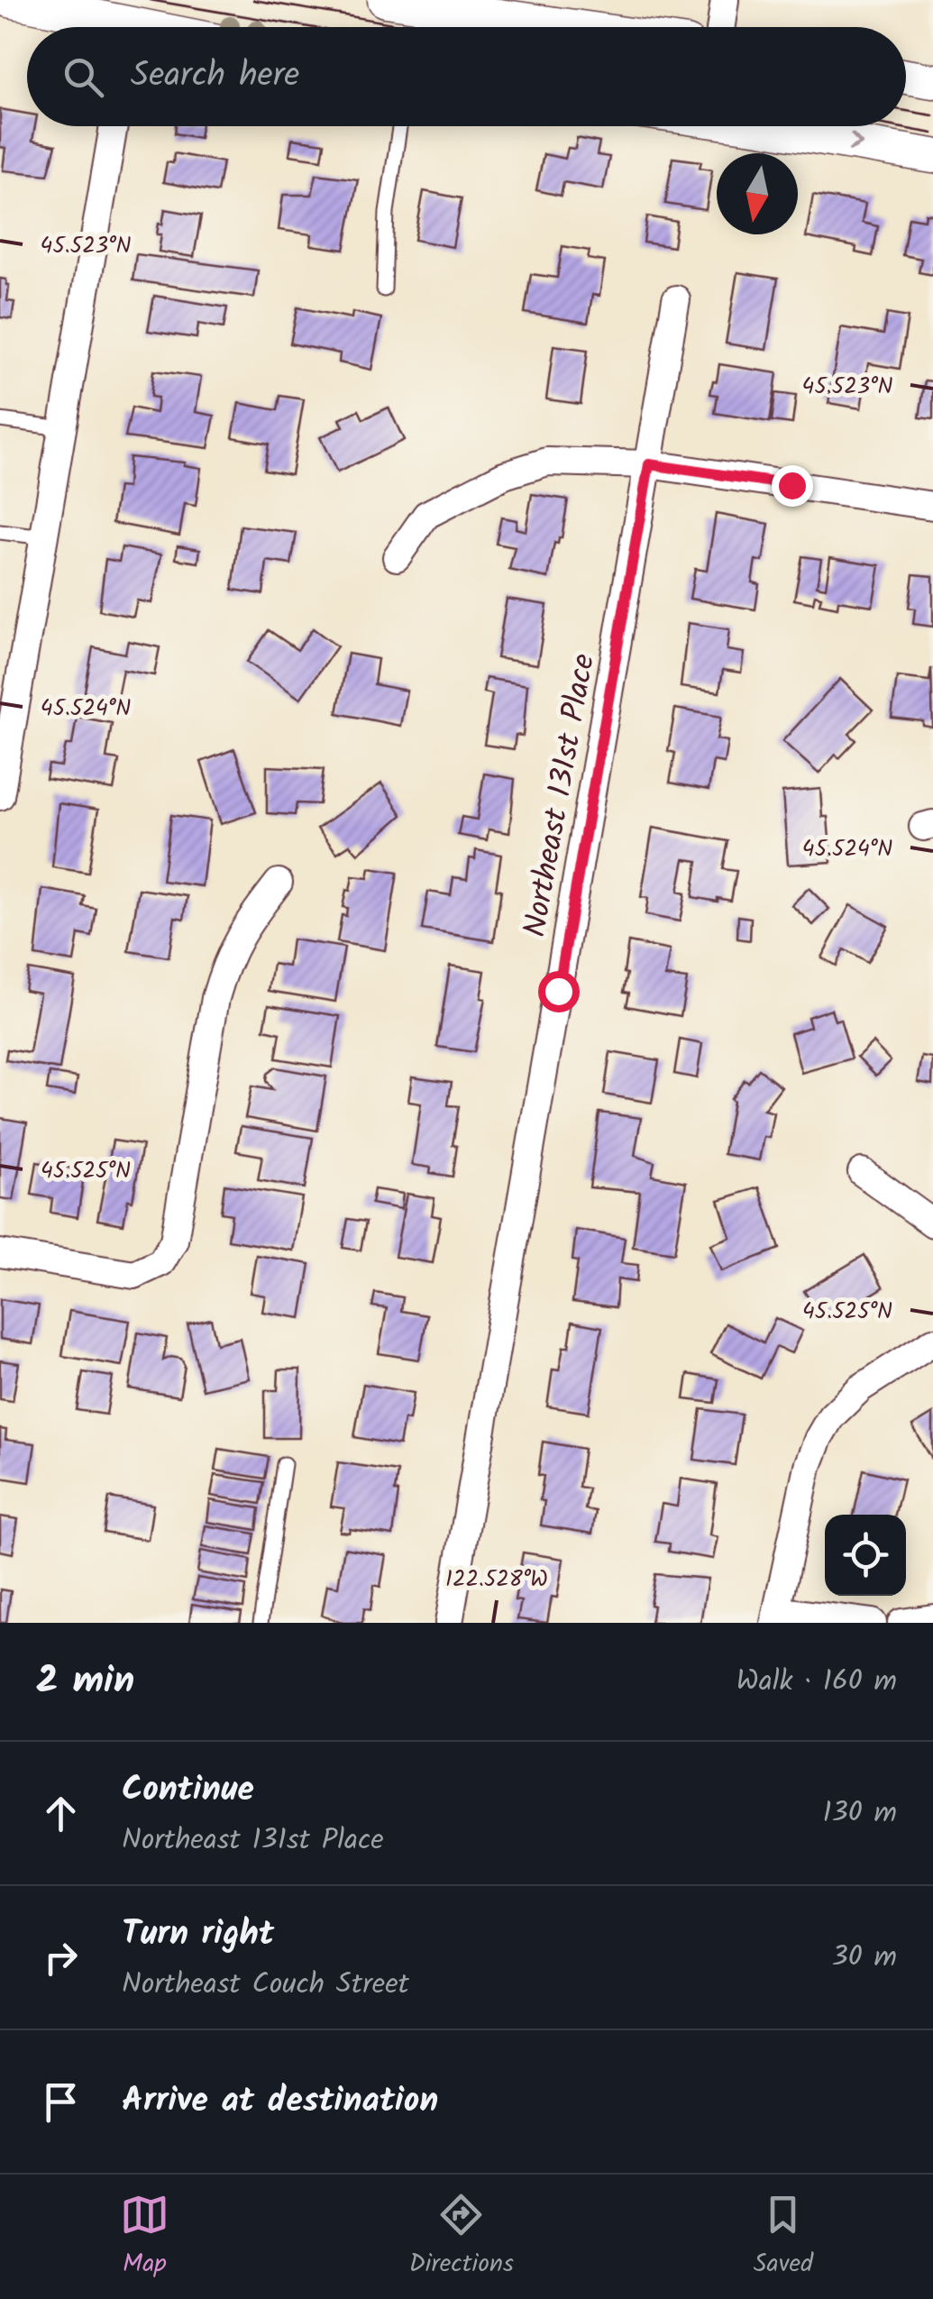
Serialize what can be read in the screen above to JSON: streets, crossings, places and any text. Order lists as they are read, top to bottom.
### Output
{
  "streets": {
    "street": ["Northeast 131st Place"]
  },
  "north": "bottom",
  "page": {
    "search": "Search here",
    "heading": ["2 min", "Walk · 160 m"],
    "list": [
      ["Continue", "Northeast 131st Place", "130 m"],
      ["Turn right", "Northeast Couch Street", "30 m"],
      "Arrive at destination"
    ],
    "nav": ["Map", "Directions", "Saved"]
  },
  "coordinates": [
    "45.523°N",
    "45.524°N",
    "45.525°N",
    "122.528°W"
  ]
}
